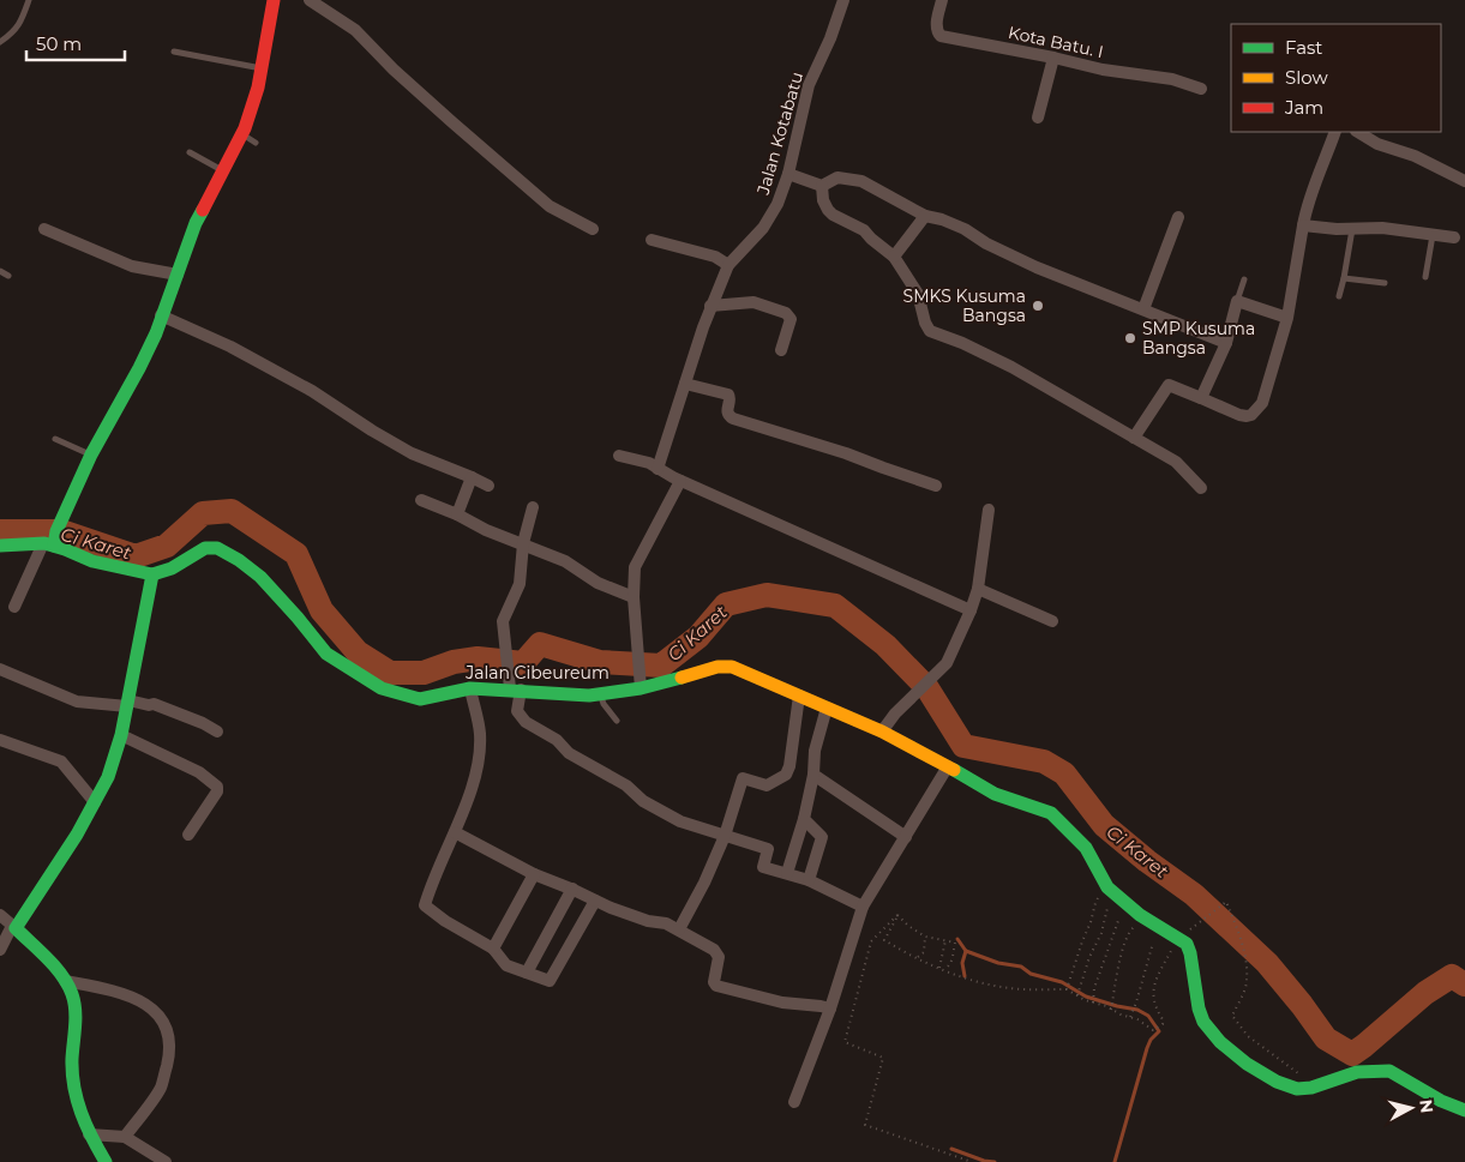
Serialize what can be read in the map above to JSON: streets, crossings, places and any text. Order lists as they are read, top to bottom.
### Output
{
  "streets": {
    "street": ["Kota Batu. I", "Jalan Kotabatu", "Jalan Cibeureum"]
  },
  "water": ["Ci Karet"],
  "places": ["SMKS Kusuma Bangsa", "SMP Kusuma Bangsa"],
  "legend": ["Fast", "Slow", "Jam"],
  "scale_bar": "50 m",
  "north": "right"
}
